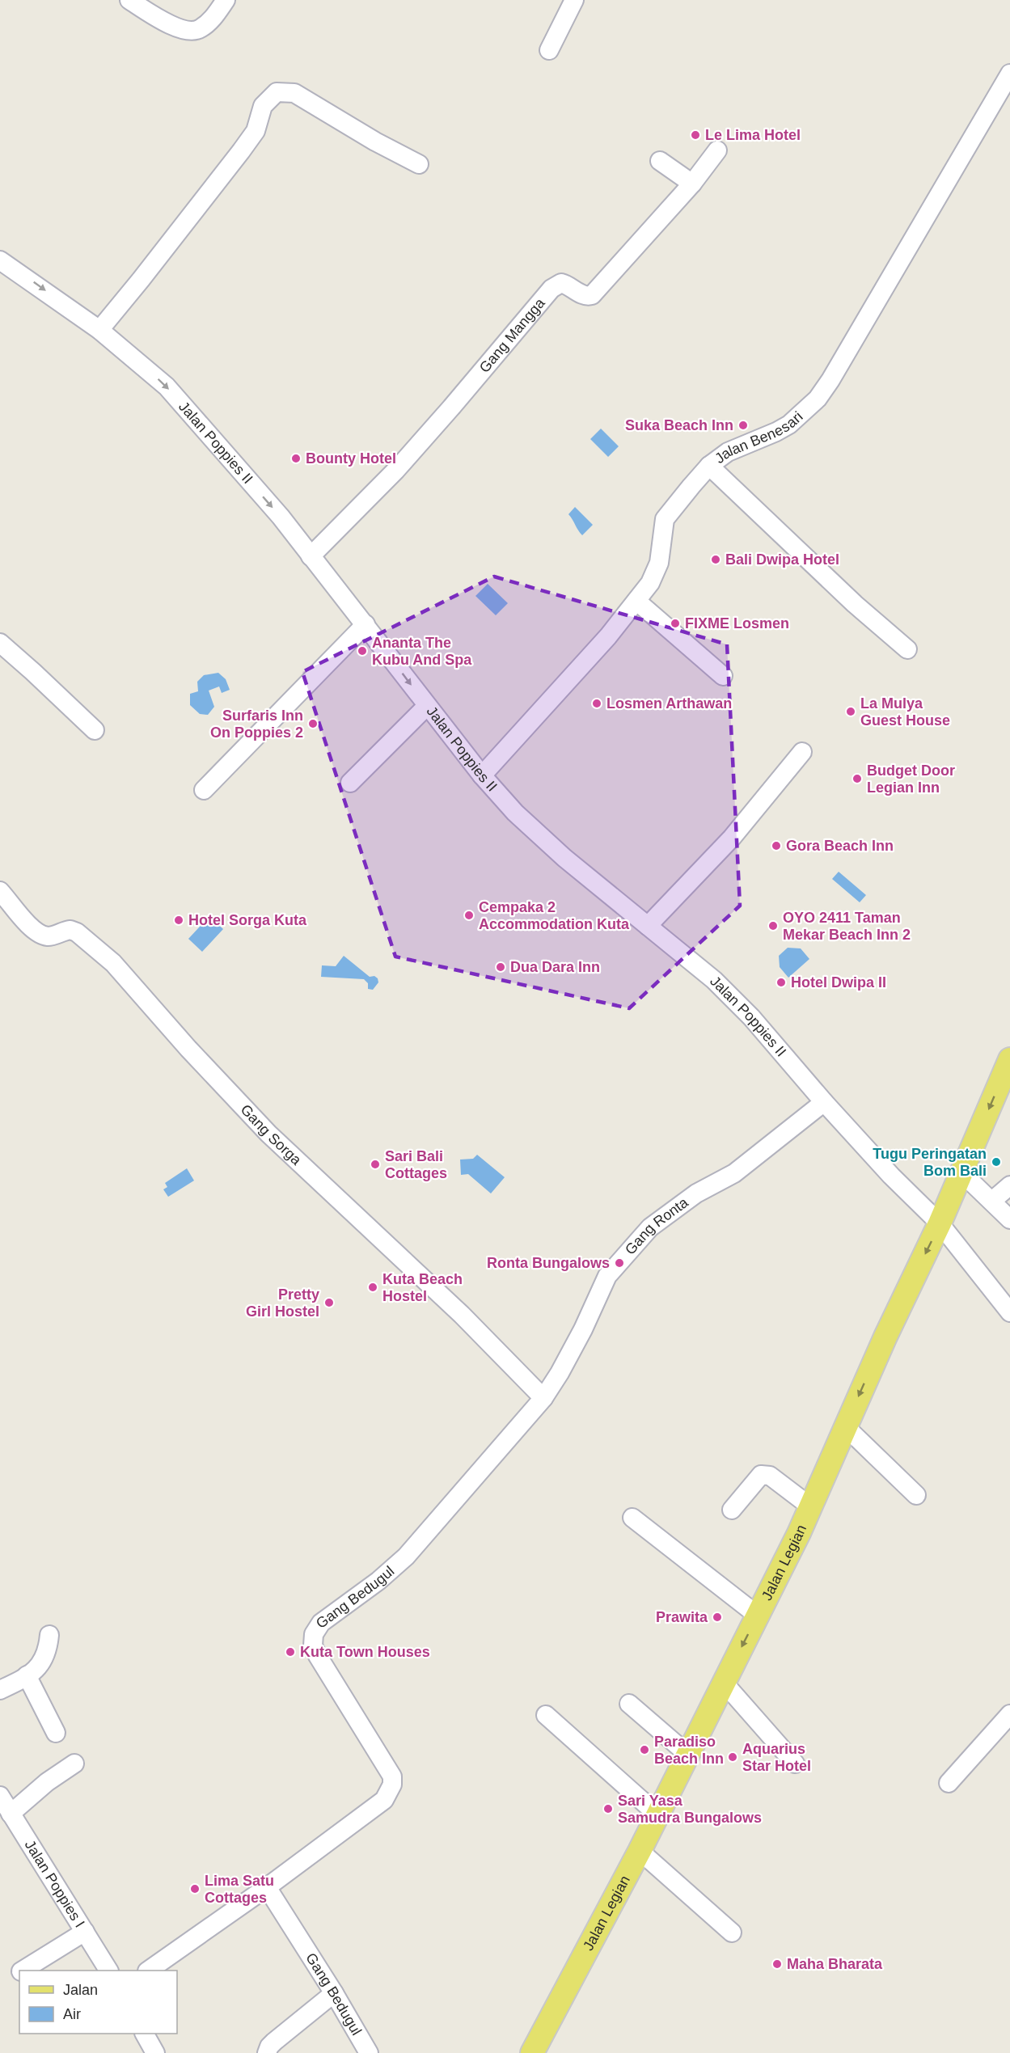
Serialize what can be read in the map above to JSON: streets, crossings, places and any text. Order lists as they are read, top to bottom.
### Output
{
  "streets": {
    "main road": ["Jalan Legian"],
    "street": [
      "Gang Mangga",
      "Jalan Benesari",
      "Jalan Poppies II",
      "Gang Sorga",
      "Gang Ronta",
      "Gang Bedugul",
      "Jalan Poppies I"
    ]
  },
  "crossings": [
    ["Gang Mangga", "Jalan Poppies II"],
    ["Jalan Benesari", "Jalan Poppies II"],
    ["Jalan Poppies II", "Gang Ronta"],
    ["Jalan Poppies II", "Jalan Legian"],
    ["Gang Sorga", "Gang Ronta"],
    ["Gang Sorga", "Gang Bedugul"],
    ["Gang Ronta", "Gang Bedugul"]
  ],
  "one_way": ["Jalan Poppies II", "Jalan Legian"],
  "places": [
    "Le Lima Hotel",
    "Suka Beach Inn",
    "Bounty Hotel",
    "Bali Dwipa Hotel",
    "FIXME Losmen",
    "Ananta The Kubu And Spa",
    "Losmen Arthawan",
    "La Mulya Guest House",
    "Surfaris Inn On Poppies 2",
    "Budget Door Legian Inn",
    "Gora Beach Inn",
    "Cempaka 2 Accommodation Kuta",
    "Hotel Sorga Kuta",
    "OYO 2411 Taman Mekar Beach Inn 2",
    "Dua Dara Inn",
    "Hotel Dwipa II",
    "Tugu Peringatan Bom Bali",
    "Sari Bali Cottages",
    "Ronta Bungalows",
    "Kuta Beach Hostel",
    "Pretty Girl Hostel",
    "Prawita",
    "Kuta Town Houses",
    "Paradiso Beach Inn",
    "Aquarius Star Hotel",
    "Sari Yasa Samudra Bungalows",
    "Lima Satu Cottages",
    "Maha Bharata"
  ],
  "legend": ["Jalan", "Air"]
}
